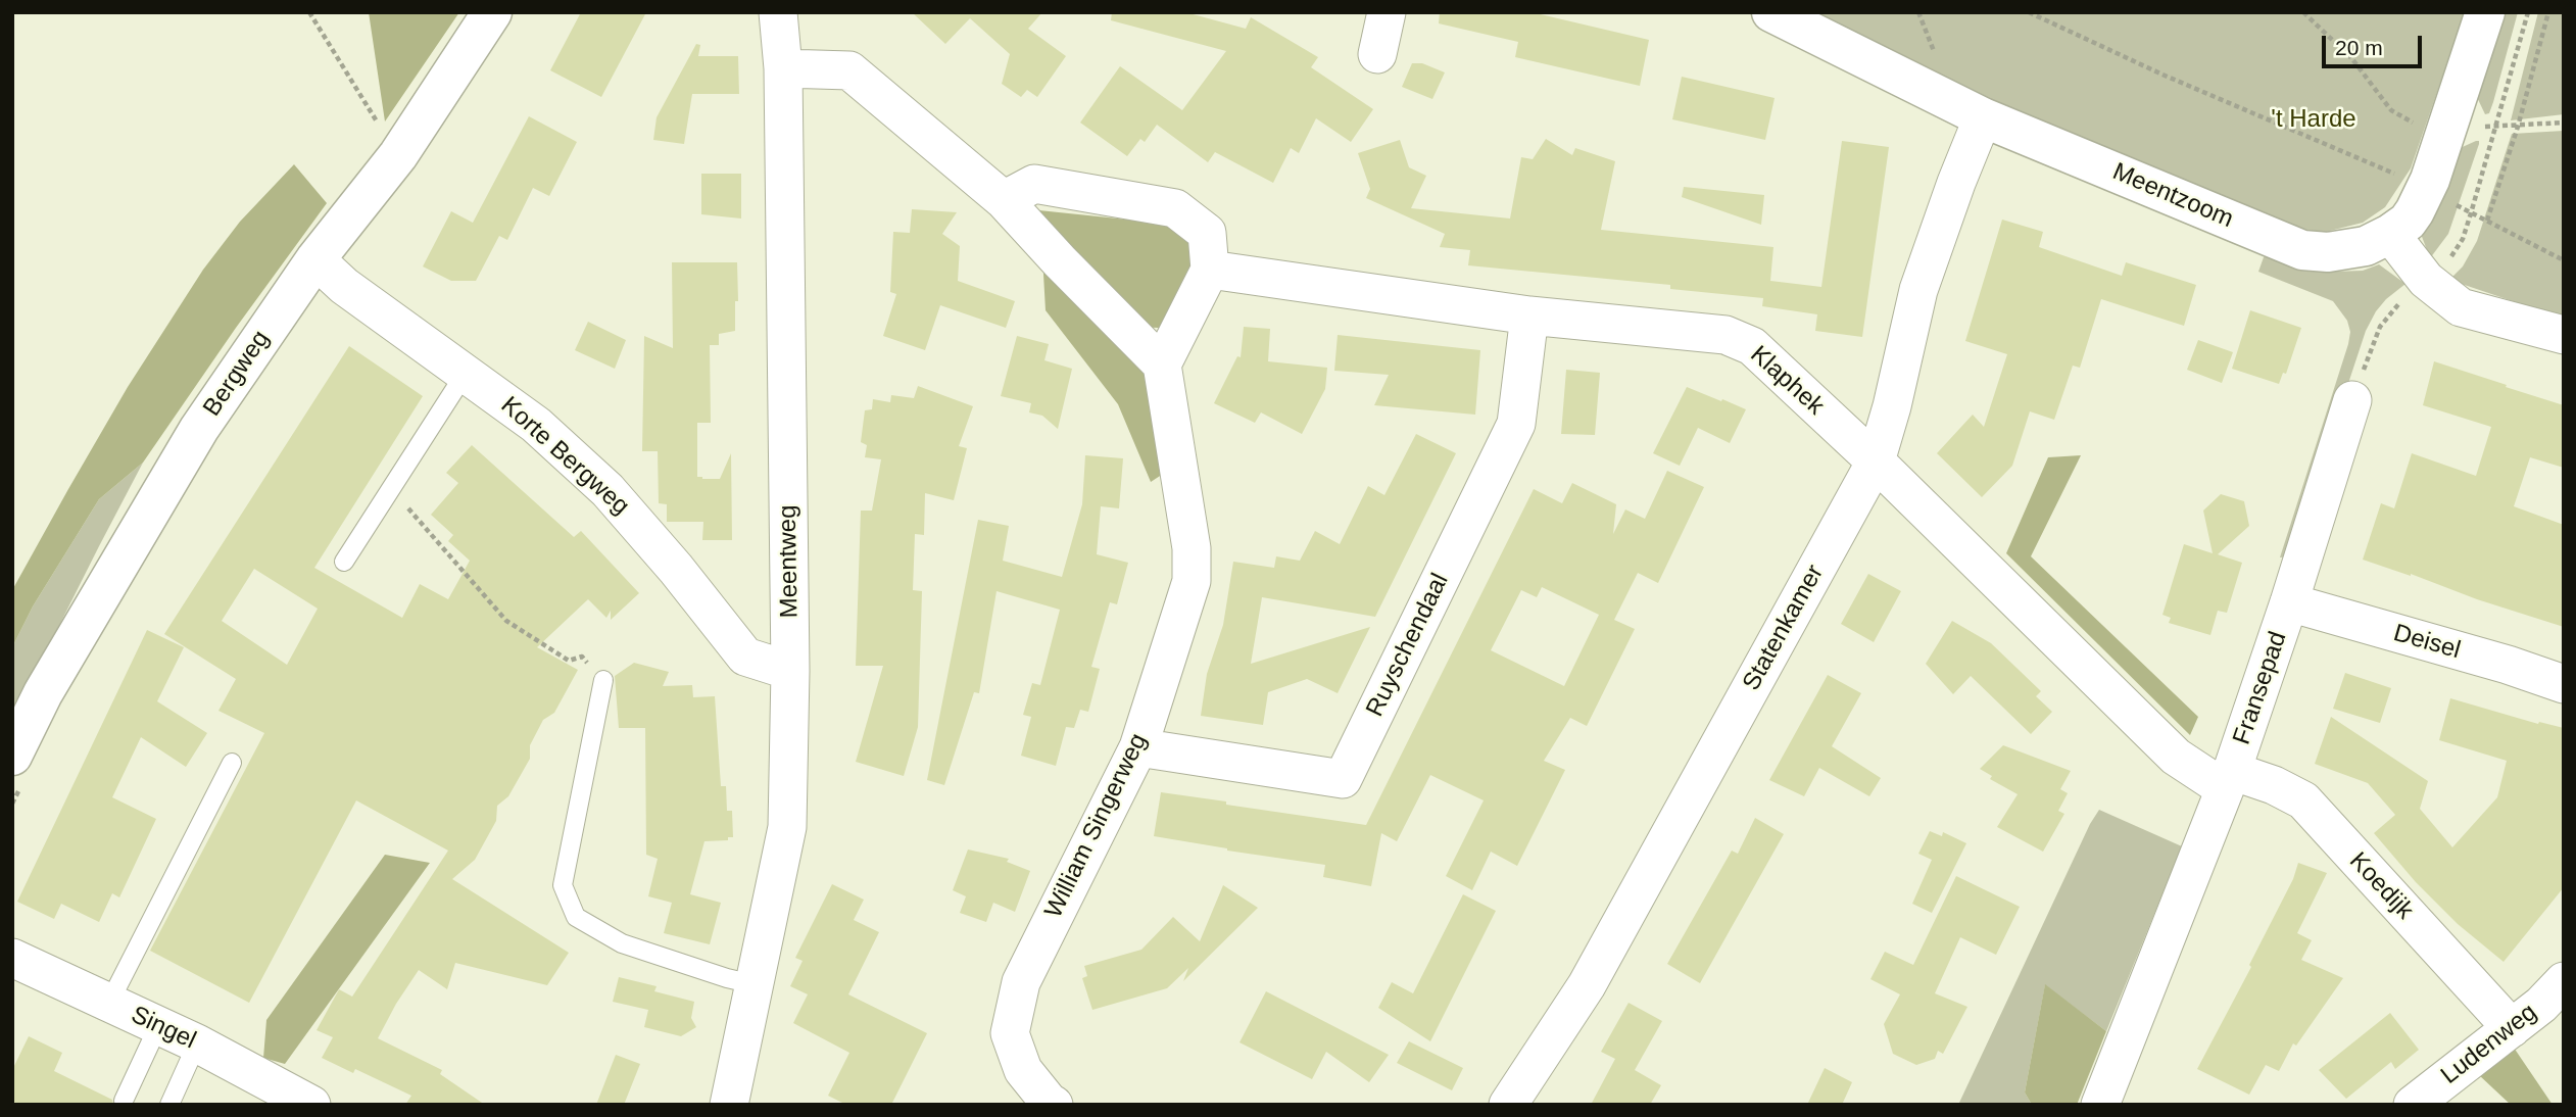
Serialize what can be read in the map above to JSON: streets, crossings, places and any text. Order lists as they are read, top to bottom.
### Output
{
  "streets": {
    "street": [
      "Meentzoom",
      "Bergweg",
      "Klaphek",
      "Korte Bergweg",
      "Meentweg",
      "Statenkamer",
      "Deisel",
      "Ruyschendaal",
      "Fransepad",
      "William Singerweg",
      "Koedijk",
      "Singel",
      "Ludenweg"
    ]
  },
  "crossings": [
    ["Meentzoom", "Statenkamer"],
    ["Bergweg", "Korte Bergweg"],
    ["Klaphek", "Statenkamer"],
    ["Klaphek", "Ruyschendaal"],
    ["Klaphek", "Fransepad"],
    ["Klaphek", "Koedijk"],
    ["Korte Bergweg", "Meentweg"],
    ["Deisel", "Fransepad"],
    ["Ruyschendaal", "William Singerweg"],
    ["Fransepad", "Koedijk"],
    ["Koedijk", "Ludenweg"]
  ],
  "parks": ["'t Harde"],
  "scale_bar": "20 m"
}
